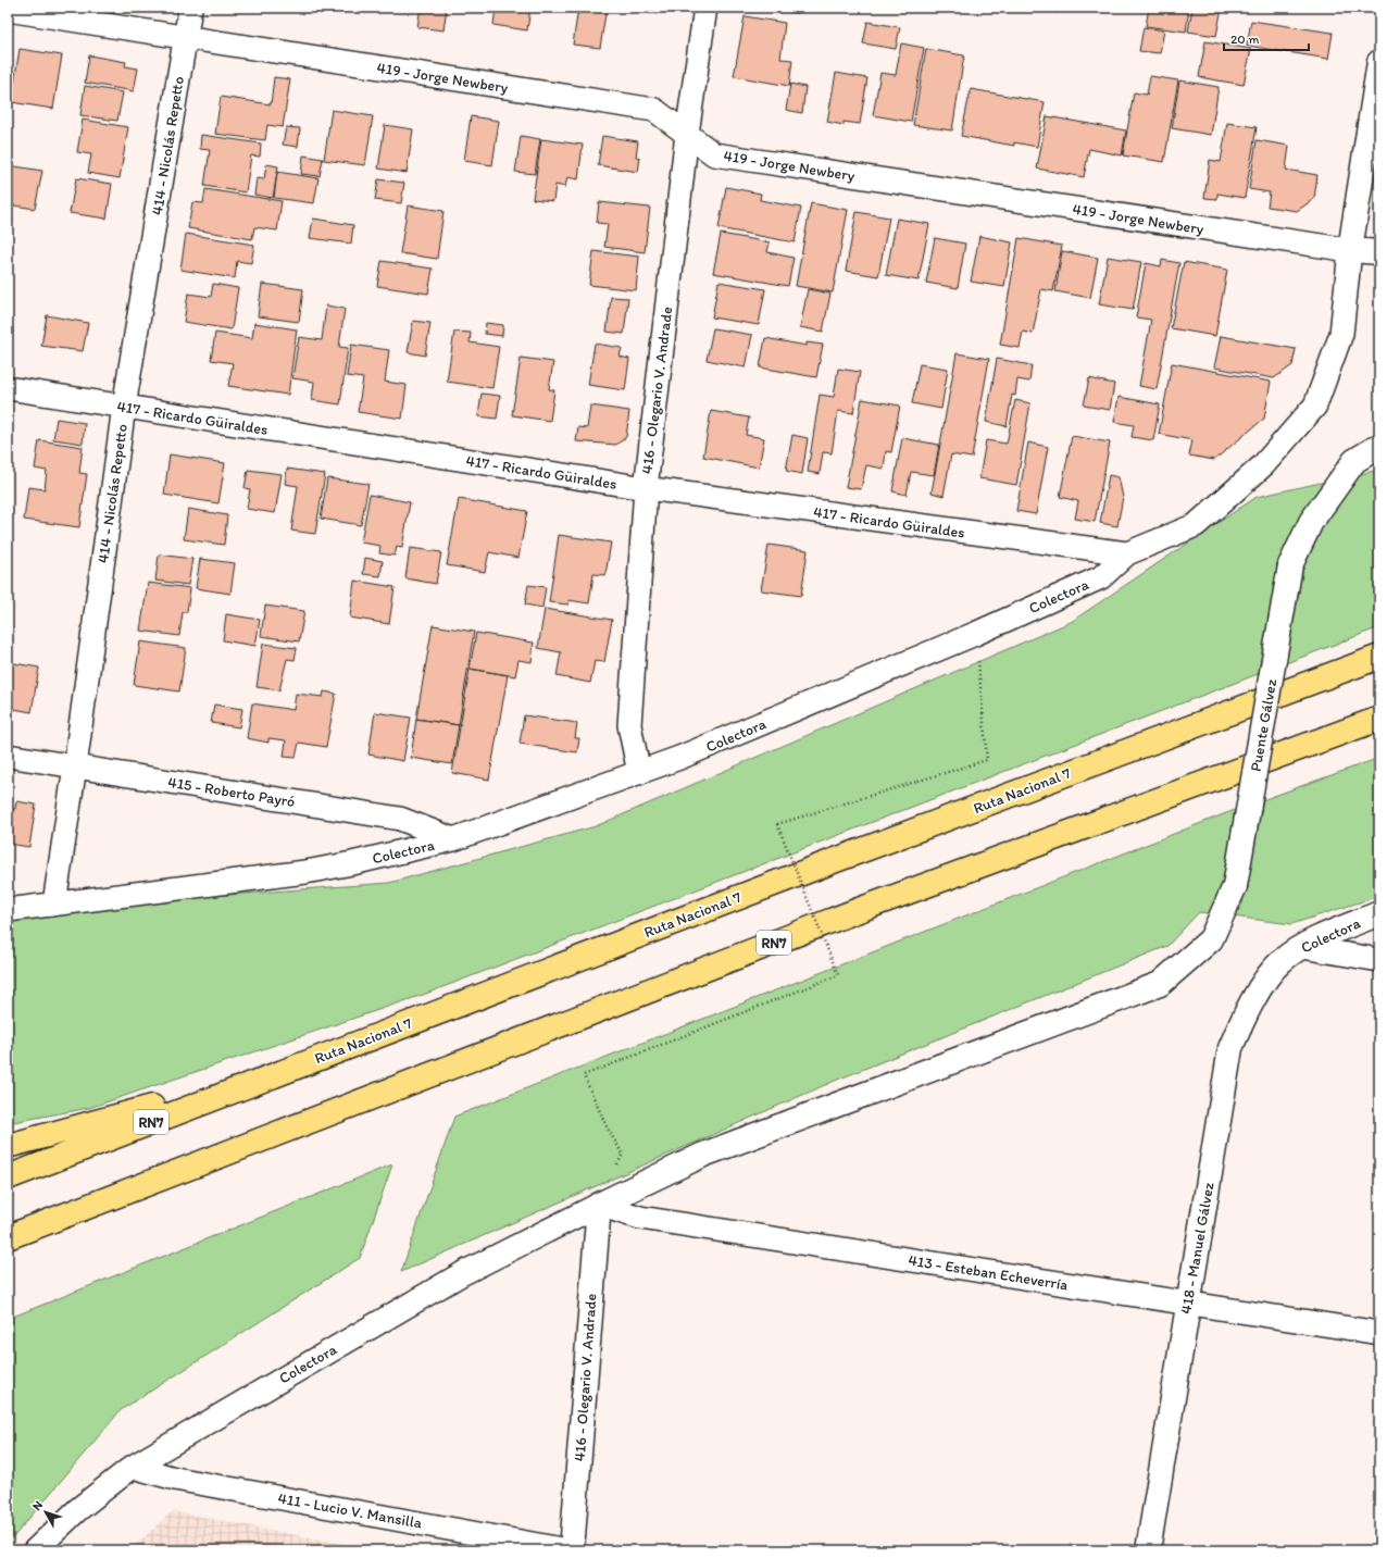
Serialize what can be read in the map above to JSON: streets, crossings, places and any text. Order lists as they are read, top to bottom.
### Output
{
  "streets": {
    "highway": ["Ruta Nacional 7", "RN7"],
    "street": [
      "419 - Jorge Newbery",
      "414 - Nicolás Repetto",
      "416 - Olegario V. Andrade",
      "417 - Ricardo Güiraldes",
      "Colectora",
      "Puente Gálvez",
      "415 - Roberto Payró",
      "418 - Manuel Gálvez",
      "413 - Esteban Echeverría",
      "411 - Lucio V. Mansilla"
    ]
  },
  "crossings": [
    ["419 - Jorge Newbery", "414 - Nicolás Repetto"],
    ["419 - Jorge Newbery", "416 - Olegario V. Andrade"],
    ["419 - Jorge Newbery", "Colectora"],
    ["414 - Nicolás Repetto", "417 - Ricardo Güiraldes"],
    ["414 - Nicolás Repetto", "Colectora"],
    ["414 - Nicolás Repetto", "415 - Roberto Payró"],
    ["416 - Olegario V. Andrade", "417 - Ricardo Güiraldes"],
    ["416 - Olegario V. Andrade", "Colectora"],
    ["416 - Olegario V. Andrade", "Puente Gálvez"],
    ["416 - Olegario V. Andrade", "413 - Esteban Echeverría"],
    ["417 - Ricardo Güiraldes", "Colectora"],
    ["Colectora", "Puente Gálvez"],
    ["Colectora", "415 - Roberto Payró"],
    ["Colectora", "418 - Manuel Gálvez"],
    ["Colectora", "413 - Esteban Echeverría"],
    ["Colectora", "411 - Lucio V. Mansilla"],
    ["Puente Gálvez", "413 - Esteban Echeverría"],
    ["418 - Manuel Gálvez", "413 - Esteban Echeverría"]
  ],
  "scale_bar": "20 m",
  "north": "top left"
}
